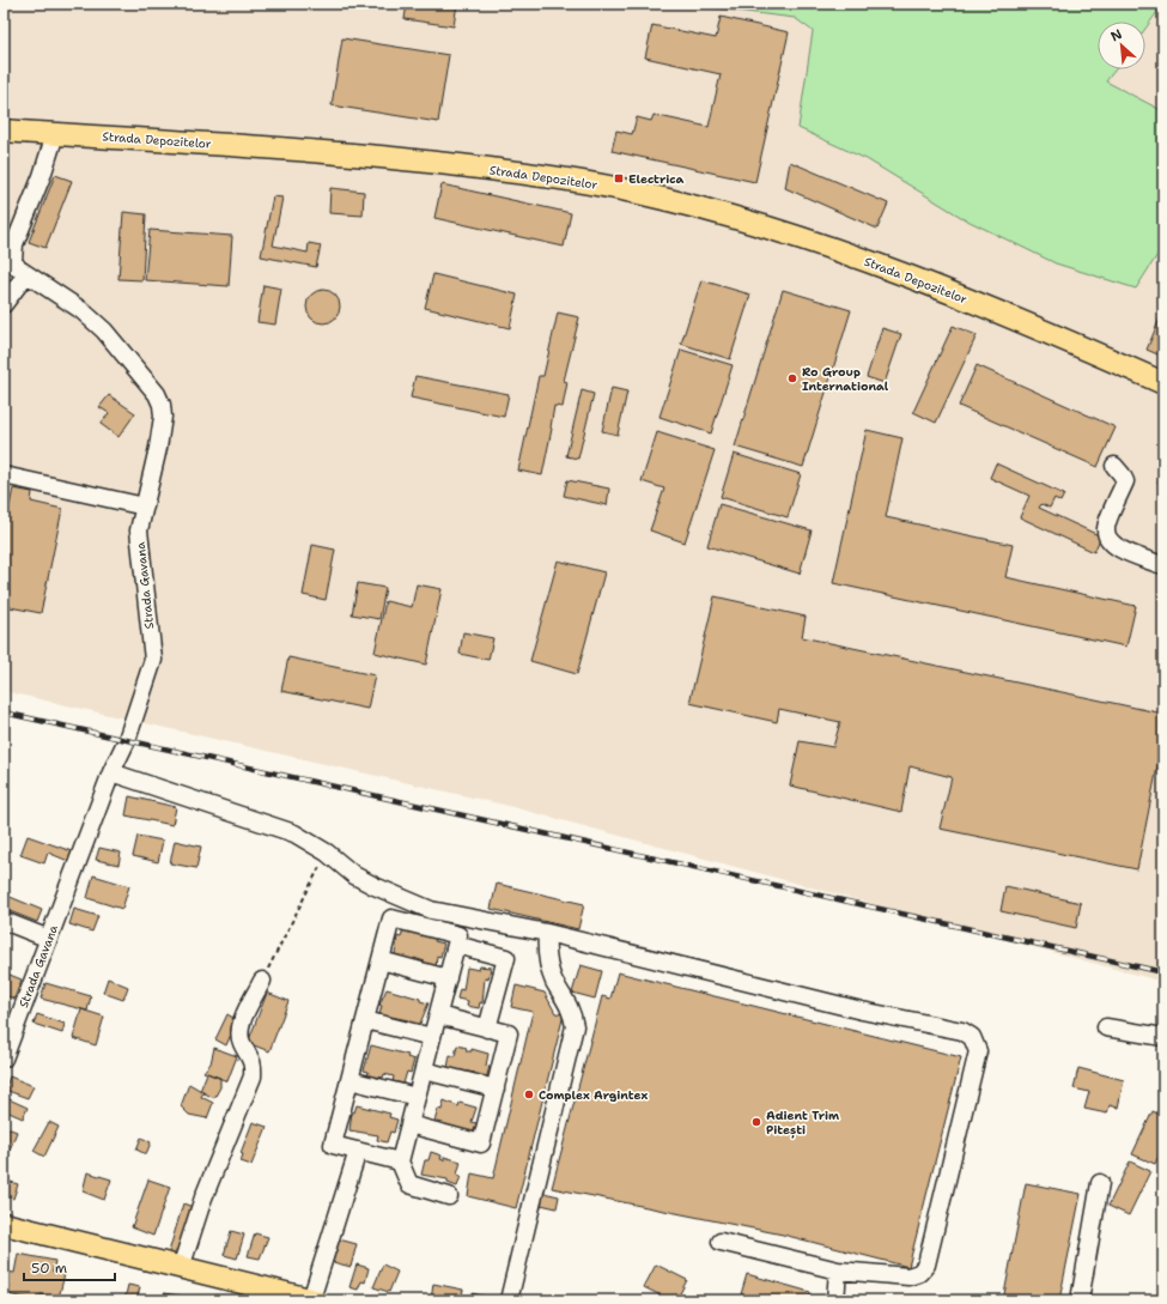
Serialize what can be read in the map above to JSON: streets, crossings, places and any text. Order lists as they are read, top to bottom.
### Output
{
  "streets": {
    "main road": ["Strada Depozitelor"],
    "street": ["Strada Gavana"]
  },
  "crossings": [
    ["Strada Depozitelor", "Strada Gavana"]
  ],
  "places": {
    "transit": ["Electrica"],
    "other": ["Ro Group International", "Complex Argintex", "Adient Trim Pitești"]
  },
  "scale_bar": "50 m",
  "north": "top left"
}
